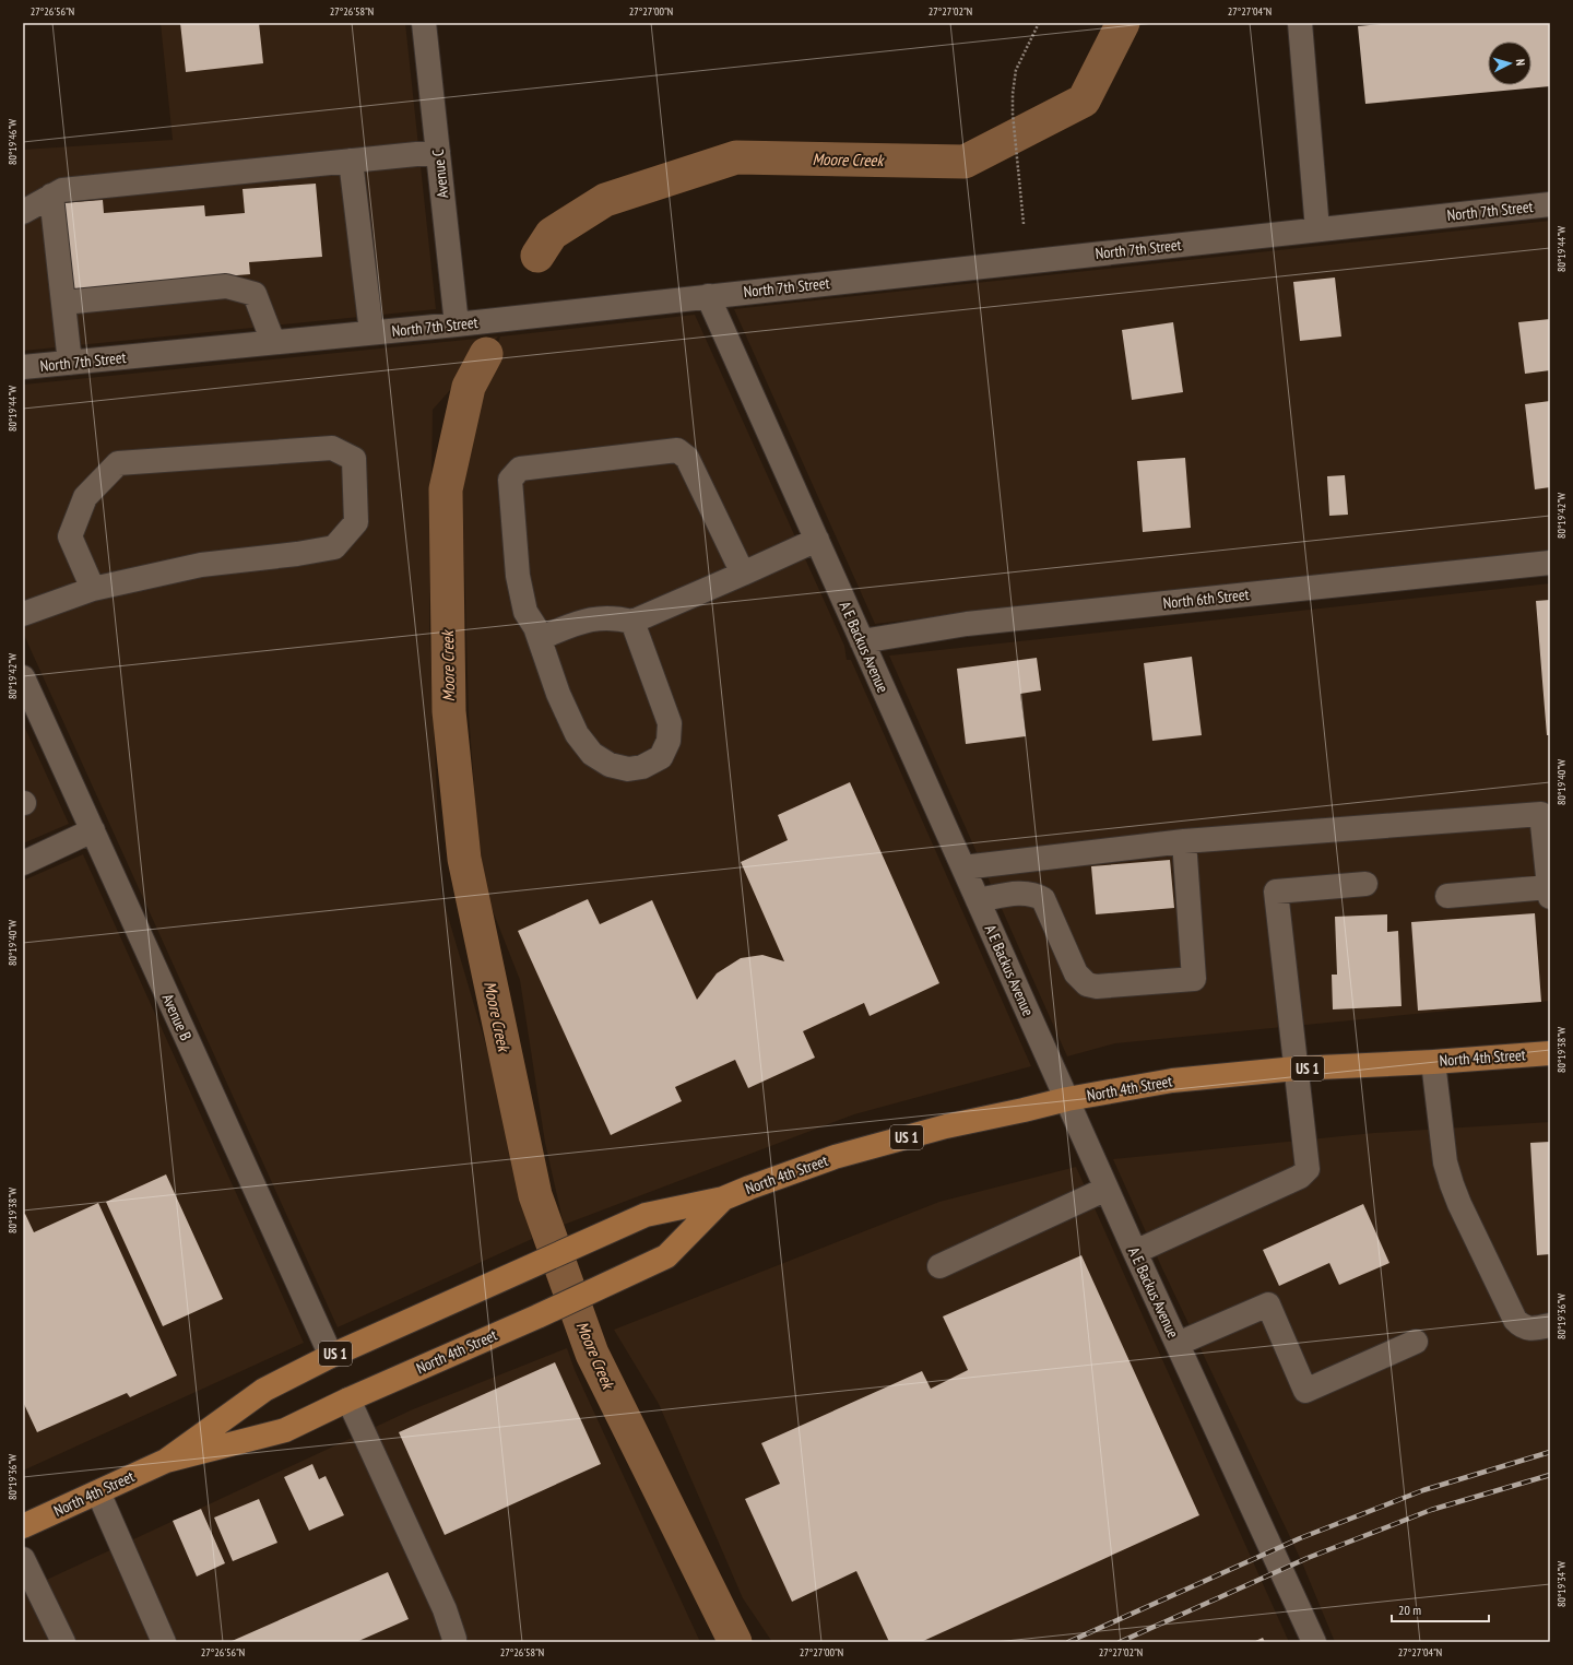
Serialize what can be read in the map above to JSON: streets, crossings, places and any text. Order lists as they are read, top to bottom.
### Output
{
  "streets": {
    "main road": ["North 4th Street", "US 1"],
    "street": [
      "Avenue C",
      "North 7th Street",
      "North 6th Street",
      "A E Backus Avenue",
      "Avenue B"
    ]
  },
  "crossings": [
    ["Avenue C", "North 7th Street"],
    ["North 7th Street", "A E Backus Avenue"],
    ["North 6th Street", "A E Backus Avenue"],
    ["A E Backus Avenue", "North 4th Street"],
    ["Avenue B", "North 4th Street"]
  ],
  "water": ["Moore Creek"],
  "scale_bar": "20 m",
  "north": "right",
  "coordinates": [
    "27°26'56\"N",
    "27°26'58\"N",
    "27°27'00\"N",
    "27°27'02\"N",
    "27°27'04\"N",
    "80°19'46\"W",
    "80°19'44\"W",
    "80°19'42\"W",
    "80°19'40\"W",
    "80°19'38\"W",
    "80°19'36\"W",
    "80°19'34\"W"
  ]
}
